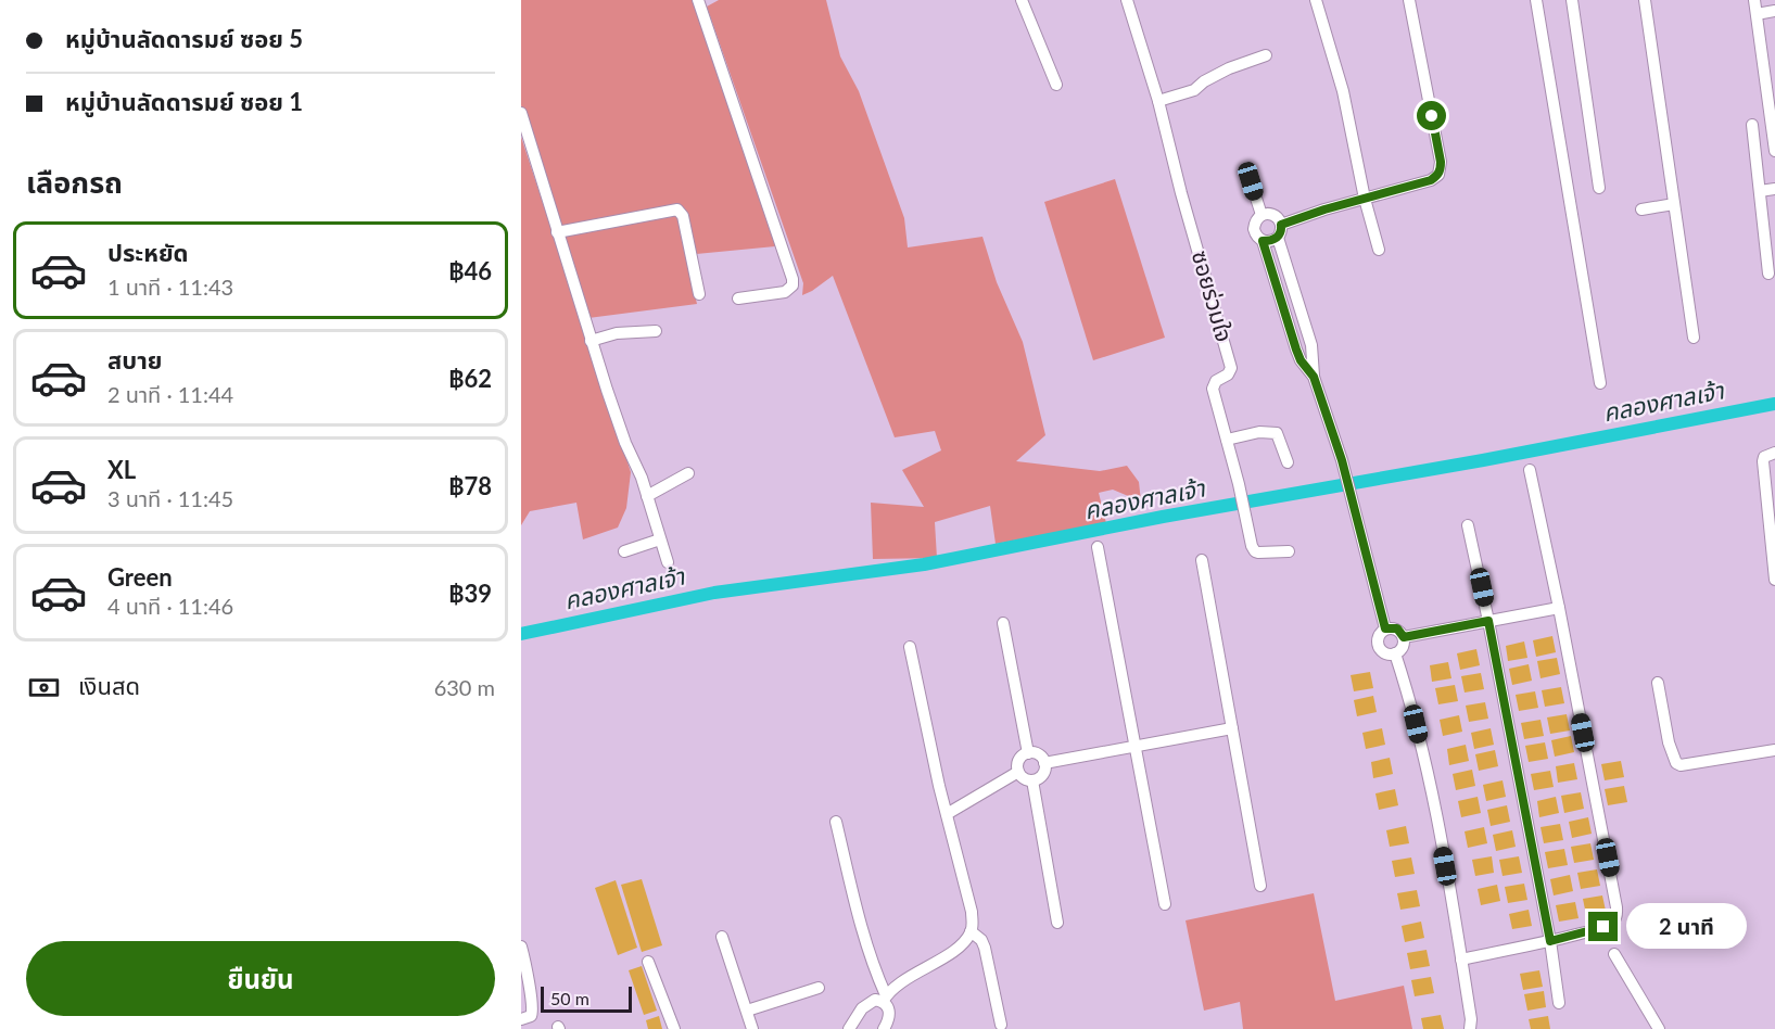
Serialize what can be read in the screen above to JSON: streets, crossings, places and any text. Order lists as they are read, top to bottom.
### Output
{
  "streets": {
    "street": ["ซอยร่วมใจ"]
  },
  "water": ["คลองศาลเจ้า"],
  "scale_bar": "50 m",
  "page": {
    "banner": ["หมู่บ้านลัดดารมย์ ซอย 5", "หมู่บ้านลัดดารมย์ ซอย 1"],
    "heading": "เลือกรถ",
    "list": [
      {
        "name": "ประหยัด",
        "note": "1 นาที · 11:43",
        "value": "฿46"
      },
      {
        "name": "สบาย",
        "note": "2 นาที · 11:44",
        "value": "฿62"
      },
      {
        "name": "XL",
        "note": "3 นาที · 11:45",
        "value": "฿78"
      },
      {
        "name": "Green",
        "note": "4 นาที · 11:46",
        "value": "฿39"
      }
    ],
    "pay": ["เงินสด", "630 m"],
    "bubble": "2 นาที",
    "buttons": "ยืนยัน",
    "scale": "50 m"
  }
}
